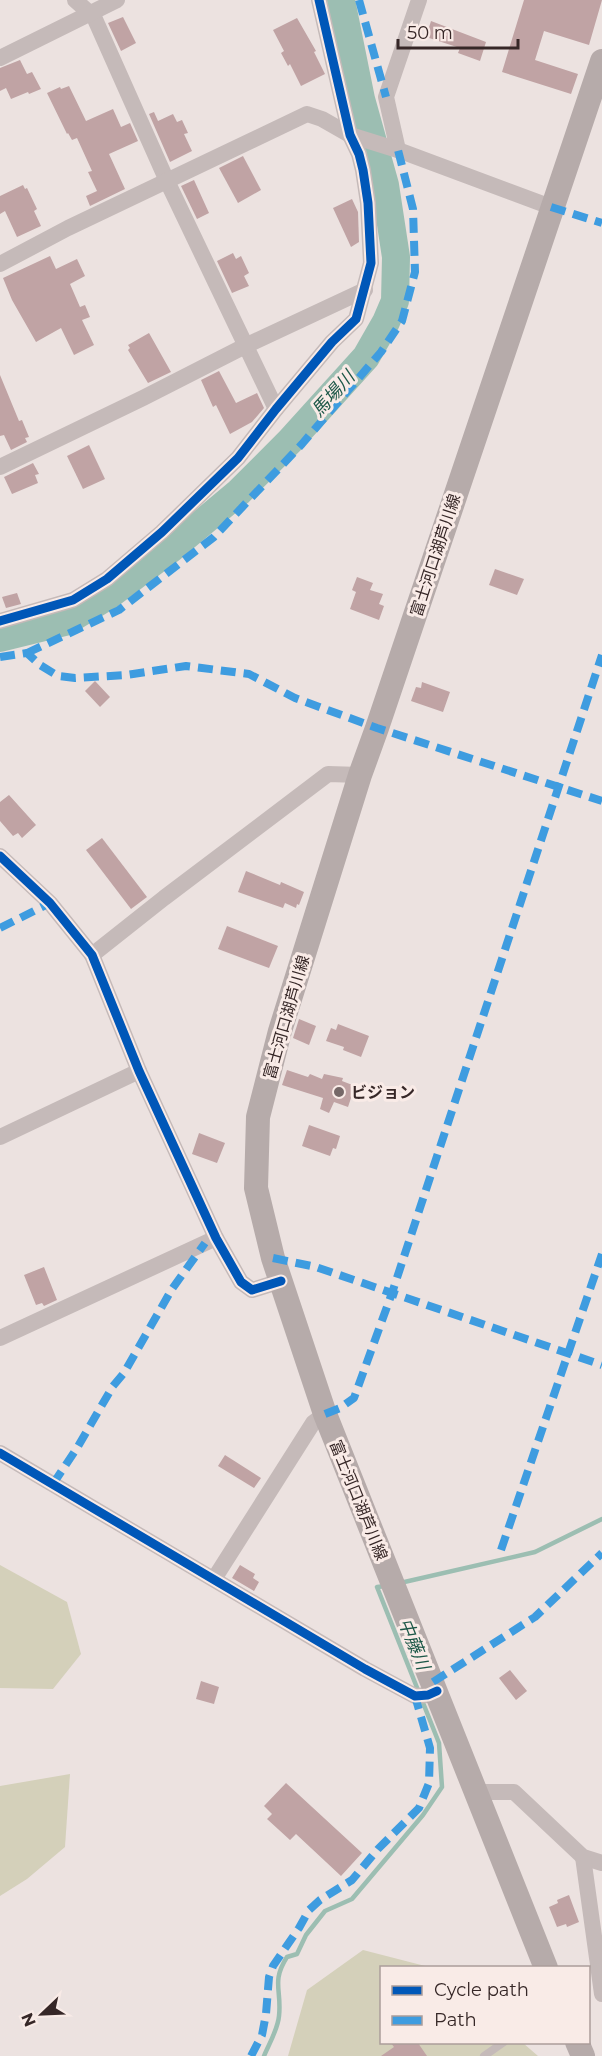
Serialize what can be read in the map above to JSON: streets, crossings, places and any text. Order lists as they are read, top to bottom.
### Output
{
  "streets": {
    "main road": ["富士河口湖芦川線"]
  },
  "water": ["馬場川", "中藤川"],
  "places": ["ビジョン"],
  "legend": ["Cycle path", "Path"],
  "scale_bar": "50 m",
  "north": "bottom left"
}
